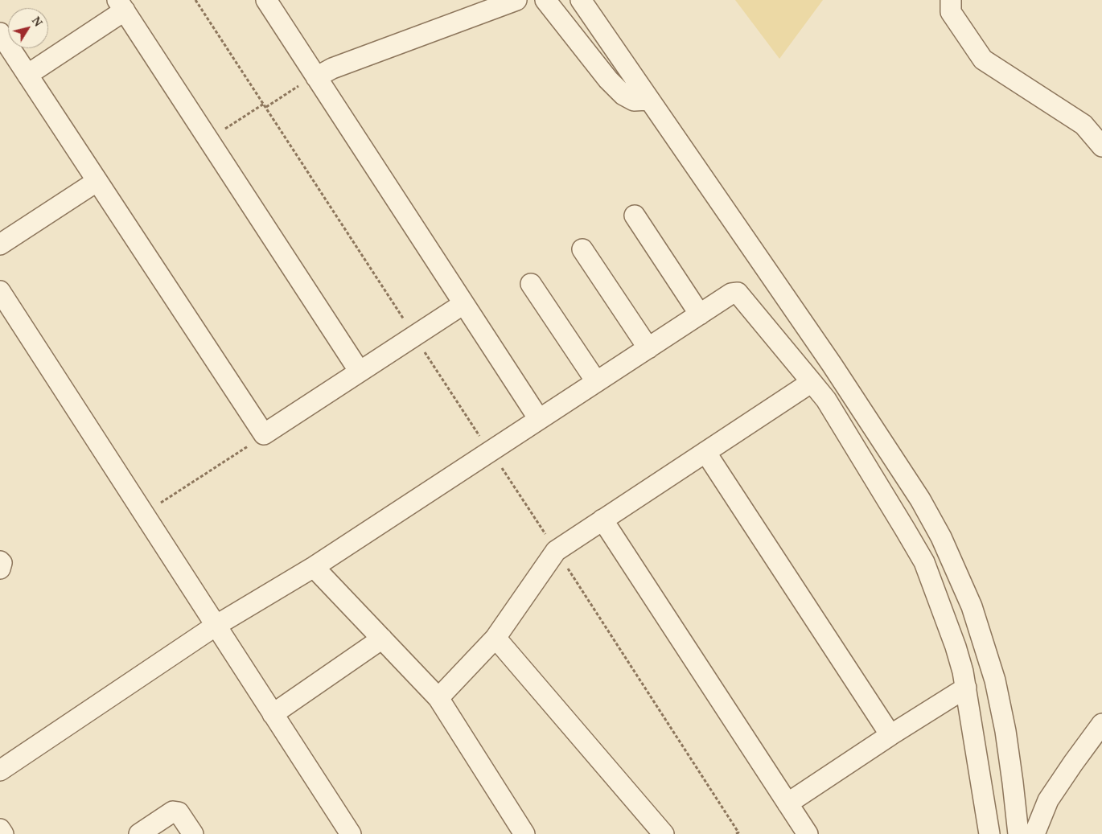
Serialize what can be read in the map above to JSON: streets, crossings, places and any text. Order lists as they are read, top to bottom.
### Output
{
  "north": "top right"
}
